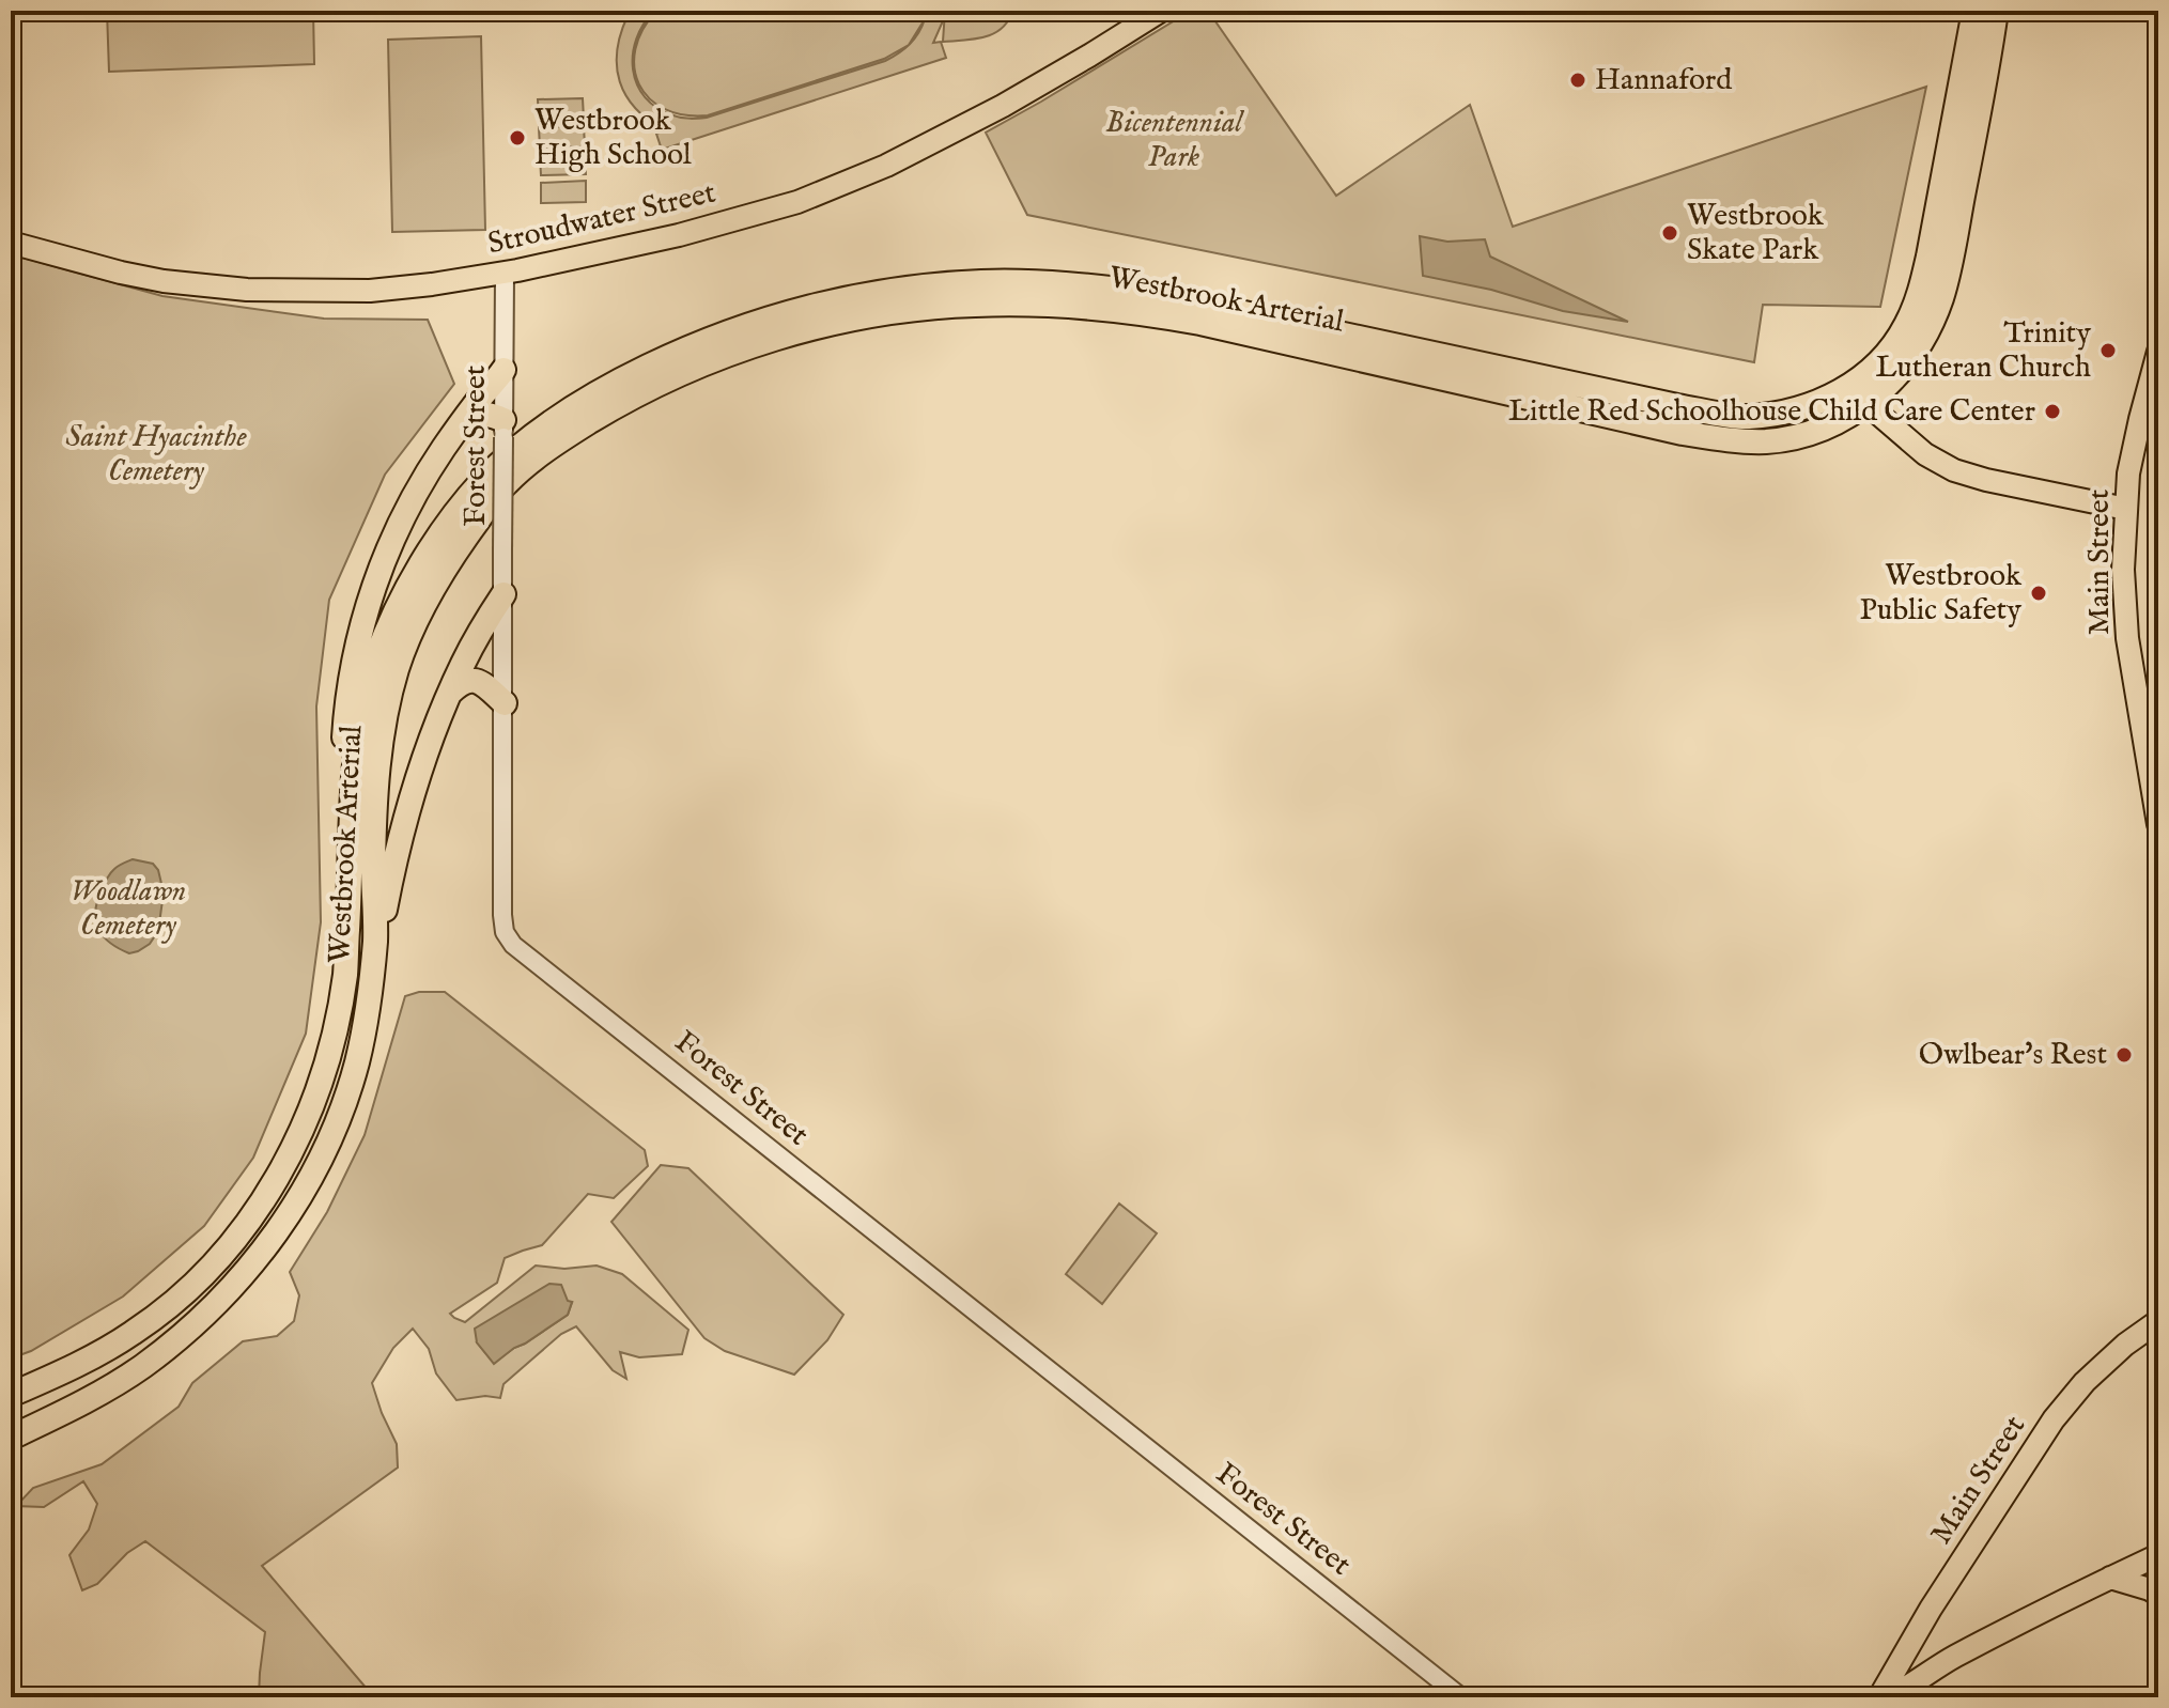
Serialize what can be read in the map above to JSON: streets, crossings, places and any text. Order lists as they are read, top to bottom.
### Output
{
  "streets": {
    "highway": ["Westbrook Arterial"],
    "main road": ["Stroudwater Street", "Main Street"],
    "street": ["Forest Street"]
  },
  "crossings": [
    ["Stroudwater Street", "Forest Street"]
  ],
  "parks": ["Bicentennial Park", "Saint Hyacinthe Cemetery", "Woodlawn Cemetery"],
  "places": [
    "Hannaford",
    "Westbrook High School",
    "Westbrook Skate Park",
    "Trinity Lutheran Church",
    "Little Red Schoolhouse Child Care Center",
    "Westbrook Public Safety",
    "Owlbear's Rest"
  ]
}
